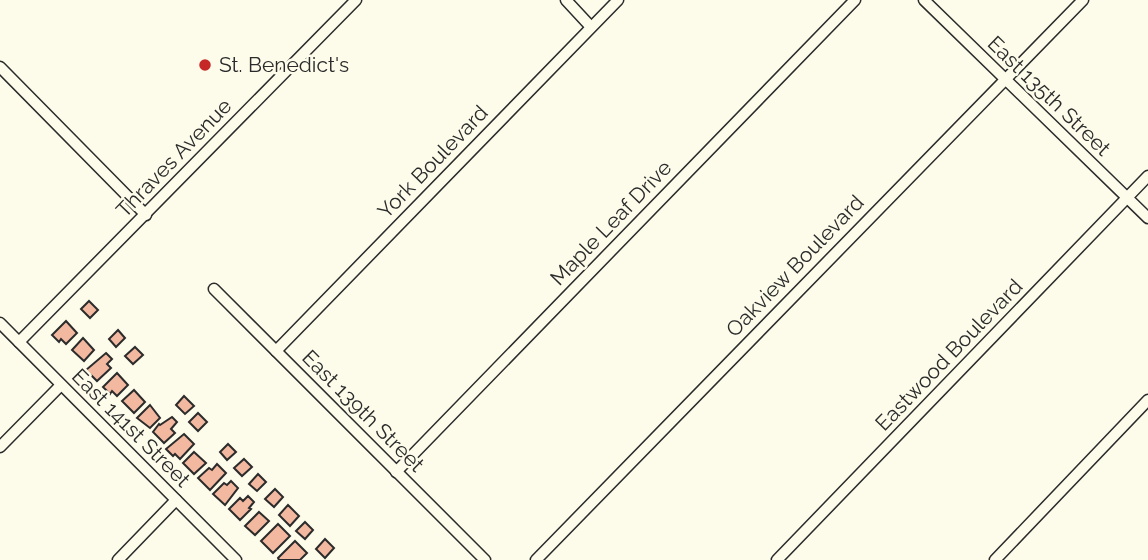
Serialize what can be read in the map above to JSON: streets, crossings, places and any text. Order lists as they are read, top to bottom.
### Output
{
  "streets": {
    "street": [
      "East 135th Street",
      "Thraves Avenue",
      "York Boulevard",
      "Maple Leaf Drive",
      "Oakview Boulevard",
      "Eastwood Boulevard",
      "East 139th Street",
      "East 141st Street"
    ]
  },
  "crossings": [
    ["East 135th Street", "Oakview Boulevard"],
    ["East 135th Street", "Eastwood Boulevard"],
    ["Thraves Avenue", "East 141st Street"],
    ["York Boulevard", "East 139th Street"],
    ["Maple Leaf Drive", "East 139th Street"]
  ],
  "places": ["St. Benedict's"]
}
